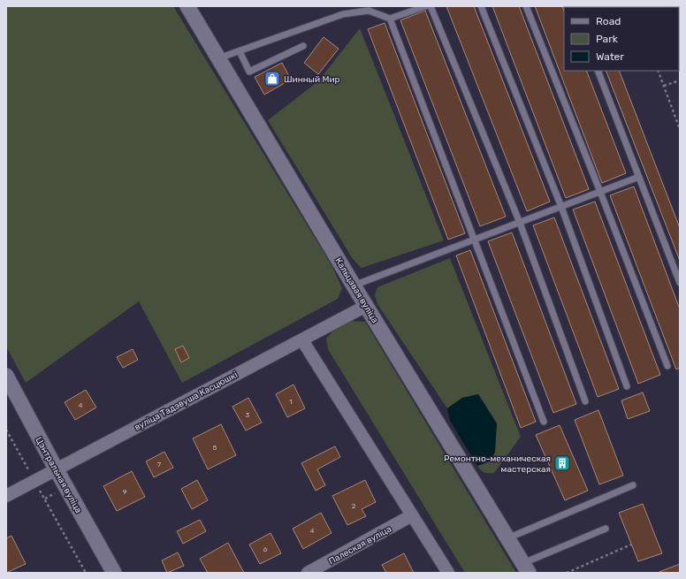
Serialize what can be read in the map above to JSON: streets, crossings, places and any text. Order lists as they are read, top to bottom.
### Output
{
  "streets": {
    "street": [
      "Кальцавая вуліца",
      "вуліца Тадэвуша Касцюшкі",
      "Цэнтральная вуліца",
      "Палеская вуліца"
    ]
  },
  "crossings": [
    ["Кальцавая вуліца", "вуліца Тадэвуша Касцюшкі"],
    ["вуліца Тадэвуша Касцюшкі", "Цэнтральная вуліца"]
  ],
  "places": {
    "shop": ["Шинный Мир"],
    "building": ["Ремонтно-механическая мастерская"]
  },
  "house_numbers": [
    "1",
    "4",
    "3",
    "5",
    "7",
    "9",
    "2",
    "4",
    "6"
  ],
  "legend": ["Road", "Park", "Water"]
}
